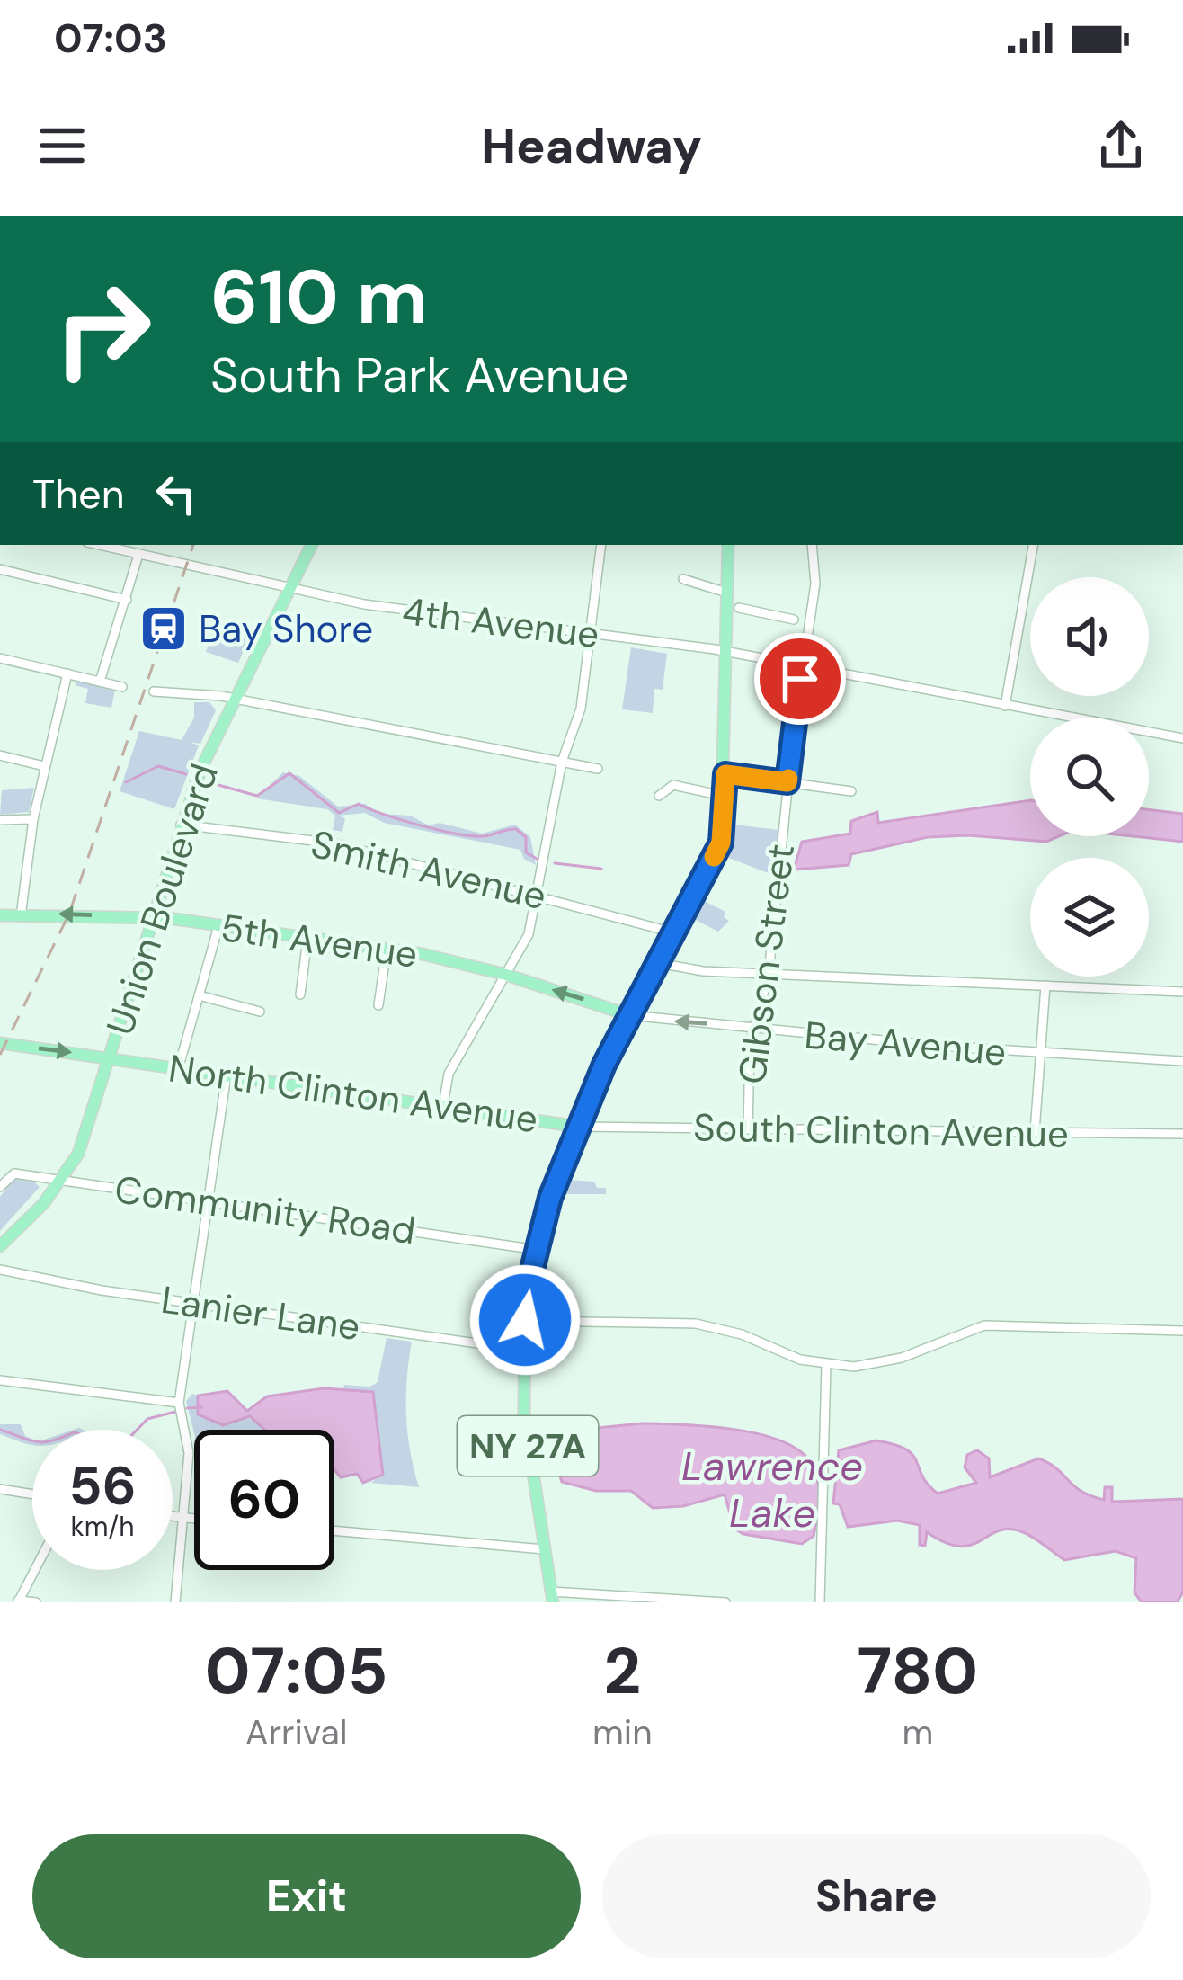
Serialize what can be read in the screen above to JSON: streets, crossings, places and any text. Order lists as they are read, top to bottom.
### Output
{
  "streets": {
    "main road": [
      "Union Boulevard",
      "5th Avenue",
      "North Clinton Avenue",
      "NY 27A"
    ],
    "street": [
      "4th Avenue",
      "Smith Avenue",
      "Gibson Street",
      "Bay Avenue",
      "South Clinton Avenue",
      "Community Road",
      "Lanier Lane"
    ]
  },
  "crossings": [
    ["4th Avenue", "Union Boulevard"],
    ["4th Avenue", "Gibson Street"],
    ["4th Avenue", "NY 27A"],
    ["Smith Avenue", "Union Boulevard"],
    ["Smith Avenue", "NY 27A"],
    ["Union Boulevard", "5th Avenue"],
    ["Union Boulevard", "North Clinton Avenue"],
    ["Union Boulevard", "Community Road"],
    ["5th Avenue", "Bay Avenue"],
    ["5th Avenue", "NY 27A"],
    ["Gibson Street", "Bay Avenue"],
    ["Gibson Street", "South Clinton Avenue"],
    ["Bay Avenue", "NY 27A"],
    ["North Clinton Avenue", "South Clinton Avenue"],
    ["North Clinton Avenue", "NY 27A"],
    ["South Clinton Avenue", "NY 27A"],
    ["Community Road", "NY 27A"],
    ["Lanier Lane", "NY 27A"]
  ],
  "one_way": ["5th Avenue"],
  "water": ["Lawrence Lake"],
  "places": {
    "station": ["Bay Shore"]
  },
  "page": {
    "status": "07:03",
    "header": "Headway",
    "turn": ["610 m", "South Park Avenue"],
    "then": "Then",
    "speed": "56 km/h",
    "limit": "60",
    "eta": [
      "07:05",
      "Arrival",
      "2",
      "min",
      "780",
      "m"
    ],
    "buttons": ["Exit", "Share"]
  }
}
